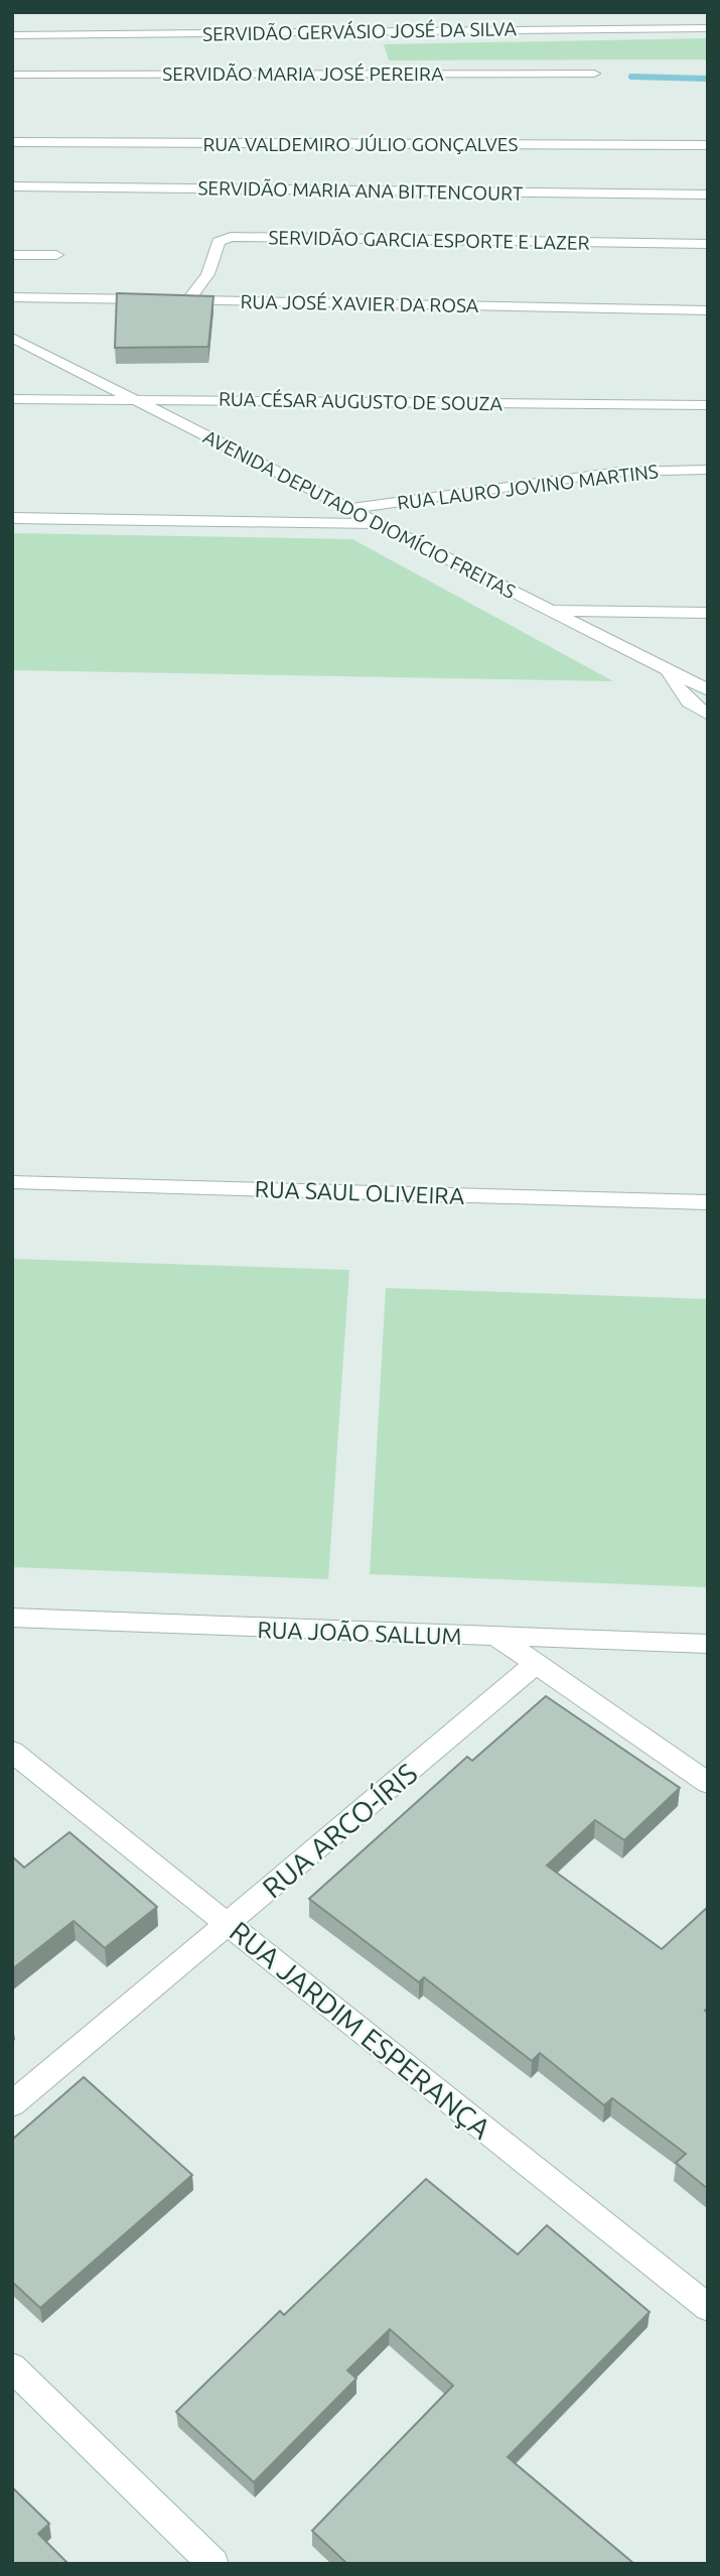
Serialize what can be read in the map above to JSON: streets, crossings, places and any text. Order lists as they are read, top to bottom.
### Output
{
  "streets": {
    "street": [
      "SERVIDÃO GERVÁSIO JOSÉ DA SILVA",
      "SERVIDÃO MARIA JOSÉ PEREIRA",
      "RUA VALDEMIRO JÚLIO GONÇALVES",
      "SERVIDÃO MARIA ANA BITTENCOURT",
      "SERVIDÃO GARCIA ESPORTE E LAZER",
      "RUA JOSÉ XAVIER DA ROSA",
      "RUA CÉSAR AUGUSTO DE SOUZA",
      "RUA LAURO JOVINO MARTINS",
      "AVENIDA DEPUTADO DIOMÍCIO FREITAS",
      "RUA SAUL OLIVEIRA",
      "RUA JOÃO SALLUM",
      "RUA ARCO-ÍRIS",
      "RUA JARDIM ESPERANÇA"
    ]
  },
  "crossings": [
    ["SERVIDÃO GARCIA ESPORTE E LAZER", "RUA JOSÉ XAVIER DA ROSA"],
    ["RUA CÉSAR AUGUSTO DE SOUZA", "AVENIDA DEPUTADO DIOMÍCIO FREITAS"],
    ["RUA LAURO JOVINO MARTINS", "AVENIDA DEPUTADO DIOMÍCIO FREITAS"],
    ["RUA ARCO-ÍRIS", "RUA JARDIM ESPERANÇA"]
  ]
}
